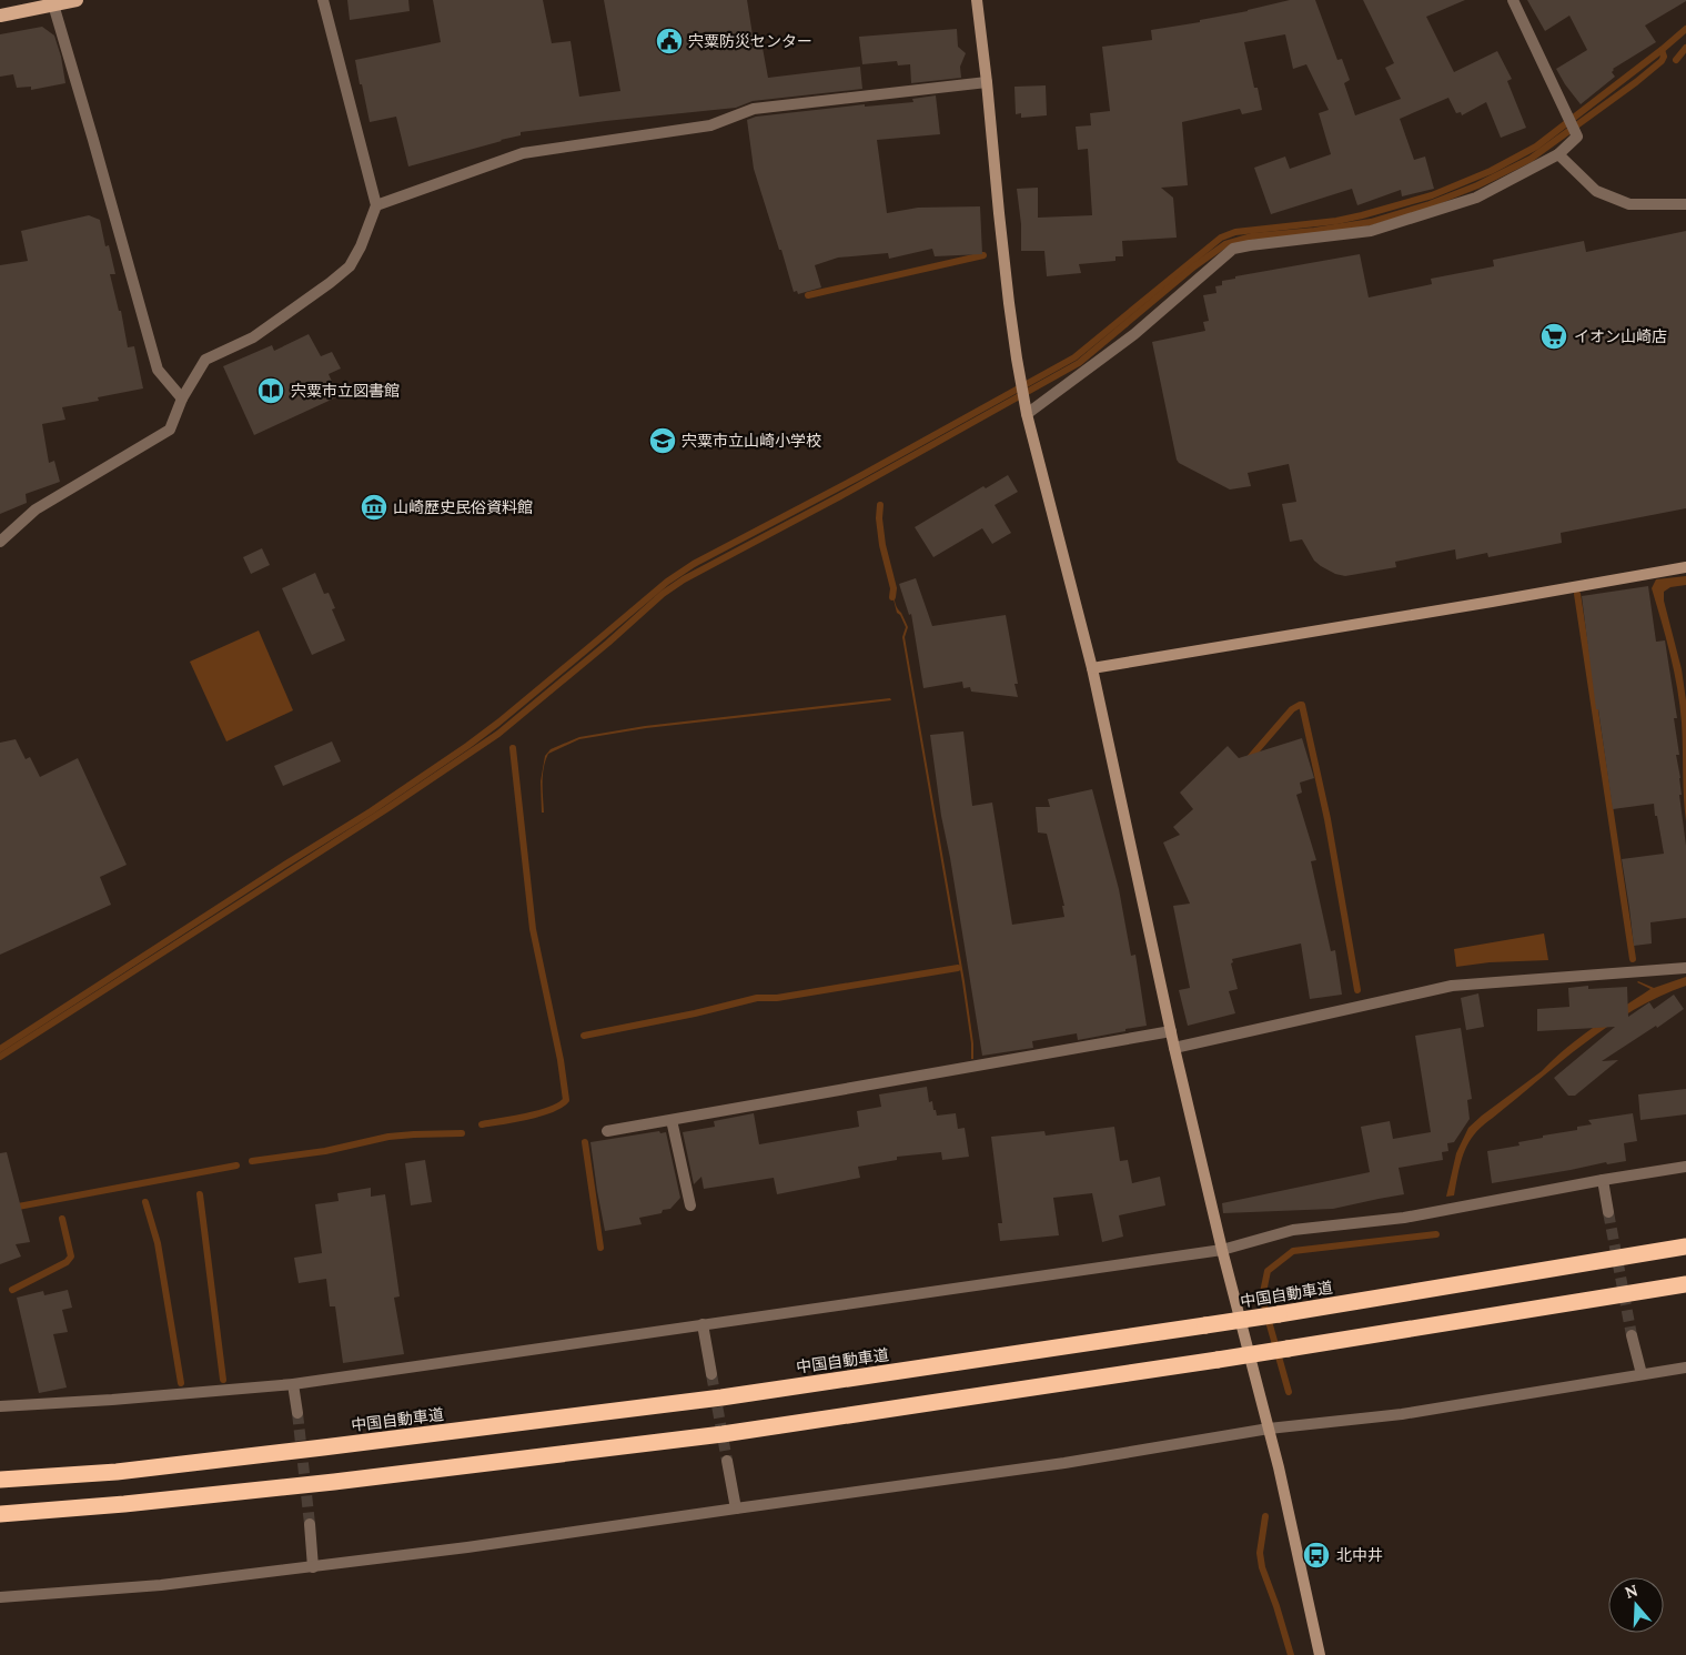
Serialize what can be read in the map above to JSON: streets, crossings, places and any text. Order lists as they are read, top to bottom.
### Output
{
  "streets": {
    "highway": ["中国自動車道"]
  },
  "places": {
    "public building": ["宍粟防災センター"],
    "supermarket": ["イオン山崎店"],
    "library": ["宍粟市立図書館"],
    "school or university": ["宍粟市立山崎小学校"],
    "museum": ["山崎歴史民俗資料館"],
    "bus stop": ["北中井"]
  },
  "north": "top"
}
